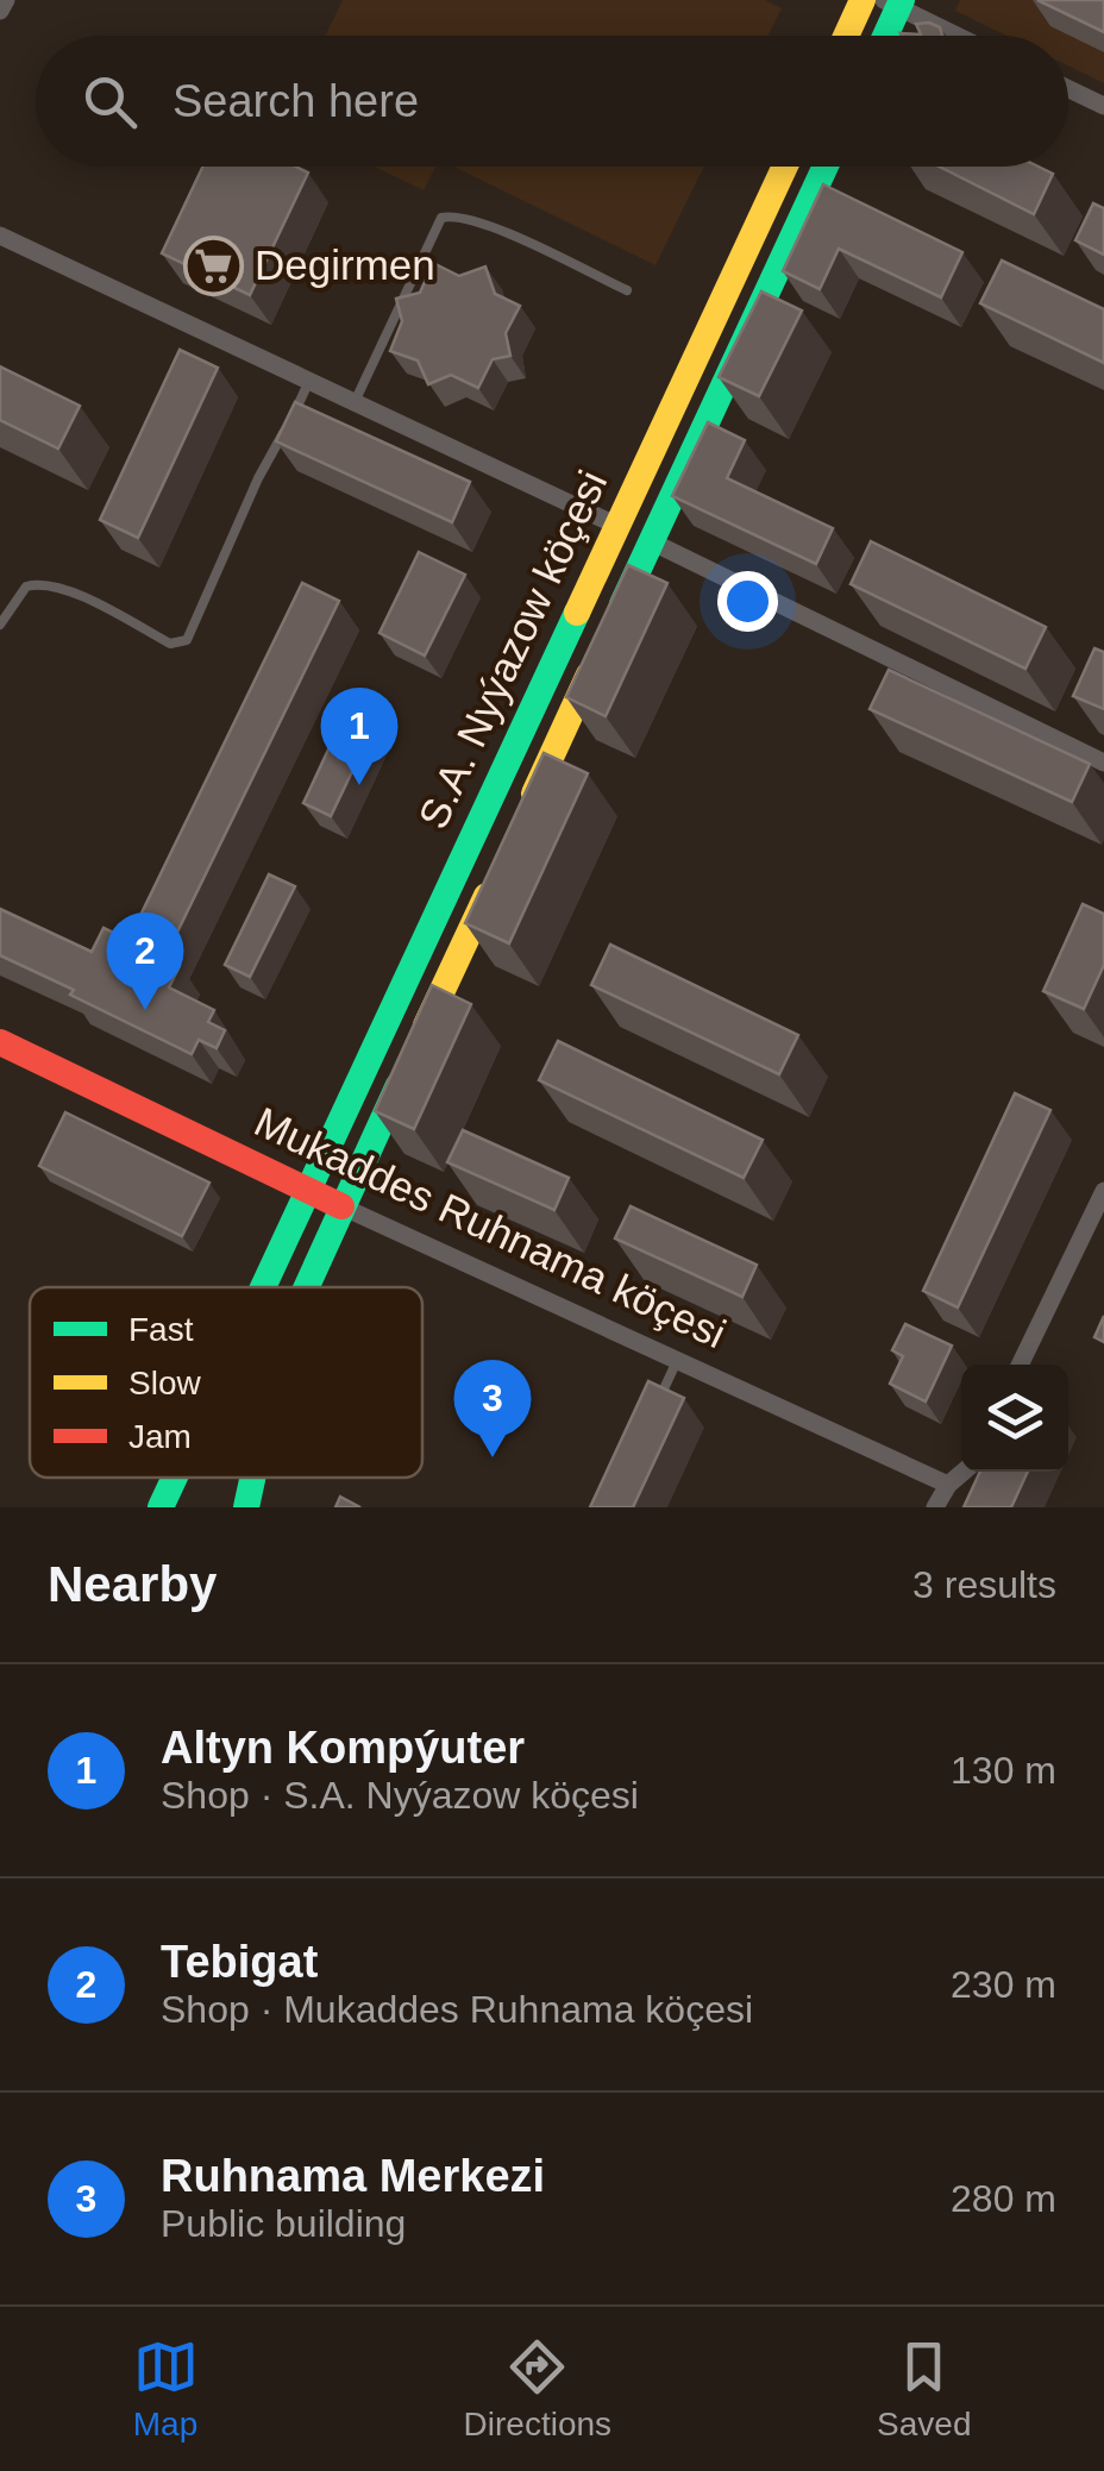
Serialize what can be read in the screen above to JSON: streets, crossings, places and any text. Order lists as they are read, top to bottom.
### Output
{
  "streets": {
    "main road": ["S.A. Nyýazow köçesi", "Mukaddes Ruhnama köçesi"]
  },
  "crossings": [
    ["S.A. Nyýazow köçesi", "Mukaddes Ruhnama köçesi"]
  ],
  "places": {
    "supermarket": ["Degirmen"]
  },
  "legend": ["Fast", "Slow", "Jam"],
  "page": {
    "search": "Search here",
    "pins": ["1", "2", "3"],
    "heading": ["Nearby", "3 results"],
    "list": [
      {
        "mark": "1",
        "name": "Altyn Kompýuter",
        "note": "Shop · S.A. Nyýazow köçesi",
        "value": "130 m"
      },
      {
        "mark": "2",
        "name": "Tebigat",
        "note": "Shop · Mukaddes Ruhnama köçesi",
        "value": "230 m"
      },
      {
        "mark": "3",
        "name": "Ruhnama Merkezi",
        "note": "Public building",
        "value": "280 m"
      }
    ],
    "nav": ["Map", "Directions", "Saved"]
  }
}
